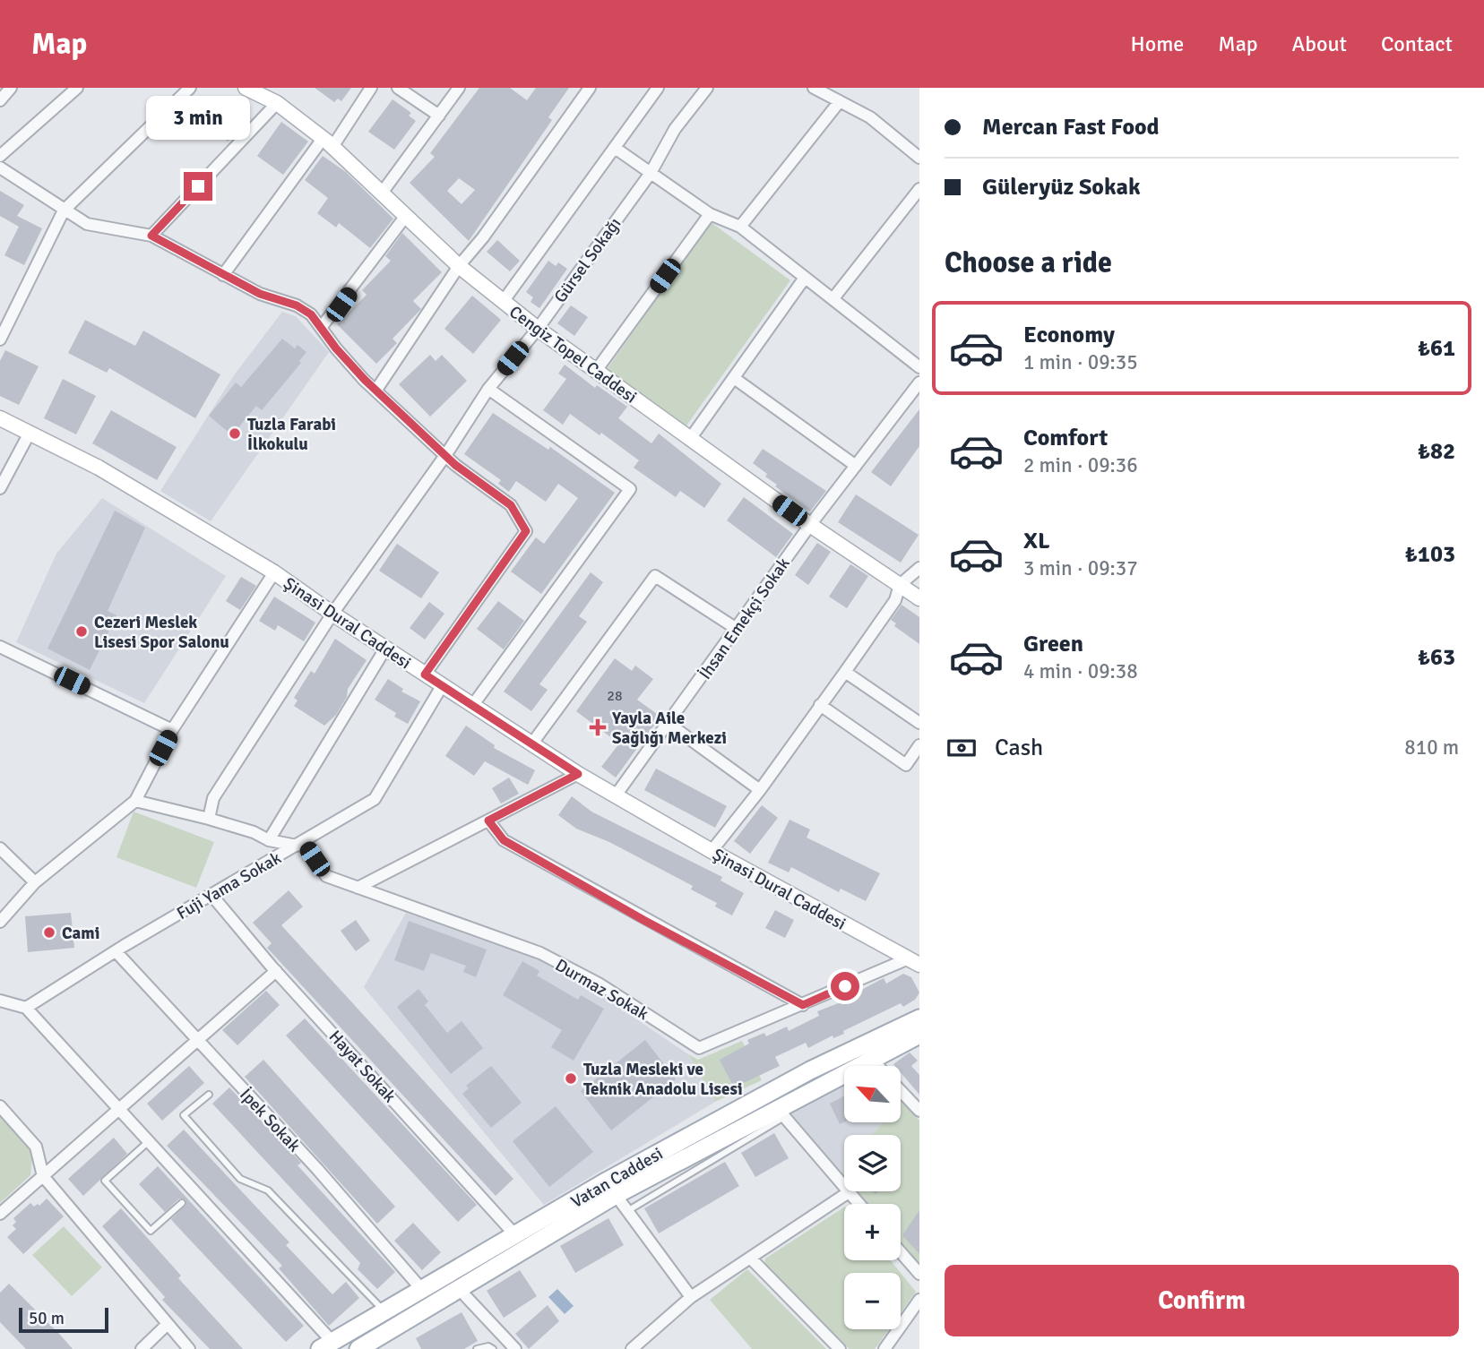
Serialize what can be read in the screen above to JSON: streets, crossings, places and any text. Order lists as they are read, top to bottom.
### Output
{
  "streets": {
    "main road": ["Vatan Caddesi"],
    "street": [
      "Gürsel Sokağı",
      "Cengiz Topel Caddesi",
      "İhsan Emekçi Sokak",
      "Şinasi Dural Caddesi",
      "Fuji Yama Sokak",
      "Durmaz Sokak",
      "Hayat Sokak",
      "İpek Sokak"
    ]
  },
  "crossings": [
    ["Gürsel Sokağı", "Cengiz Topel Caddesi"],
    ["Gürsel Sokağı", "Şinasi Dural Caddesi"],
    ["Cengiz Topel Caddesi", "İhsan Emekçi Sokak"],
    ["İhsan Emekçi Sokak", "Şinasi Dural Caddesi"],
    ["Şinasi Dural Caddesi", "Fuji Yama Sokak"],
    ["Şinasi Dural Caddesi", "Durmaz Sokak"],
    ["Fuji Yama Sokak", "Durmaz Sokak"],
    ["Fuji Yama Sokak", "Hayat Sokak"],
    ["Fuji Yama Sokak", "İpek Sokak"],
    ["Hayat Sokak", "Vatan Caddesi"],
    ["İpek Sokak", "Vatan Caddesi"]
  ],
  "places": {
    "other": [
      "Tuzla Farabi İlkokulu",
      "Cezeri Meslek Lisesi Spor Salonu",
      "Cami",
      "Tuzla Mesleki ve Teknik Anadolu Lisesi"
    ],
    "health": ["Yayla Aile Sağlığı Merkezi"]
  },
  "house_numbers": ["28"],
  "scale_bar": "50 m",
  "north": "top left",
  "page": {
    "header": "Map",
    "nav": [
      "Home",
      "Map",
      "About",
      "Contact"
    ],
    "banner": ["Mercan Fast Food", "Güleryüz Sokak"],
    "bubble": "3 min",
    "heading": "Choose a ride",
    "list": [
      {
        "name": "Economy",
        "note": "1 min · 09:35",
        "value": "₺61"
      },
      {
        "name": "Comfort",
        "note": "2 min · 09:36",
        "value": "₺82"
      },
      {
        "name": "XL",
        "note": "3 min · 09:37",
        "value": "₺103"
      },
      {
        "name": "Green",
        "note": "4 min · 09:38",
        "value": "₺63"
      }
    ],
    "pay": ["Cash", "810 m"],
    "map_buttons": ["+", "−"],
    "buttons": "Confirm",
    "scale": "50 m"
  }
}
